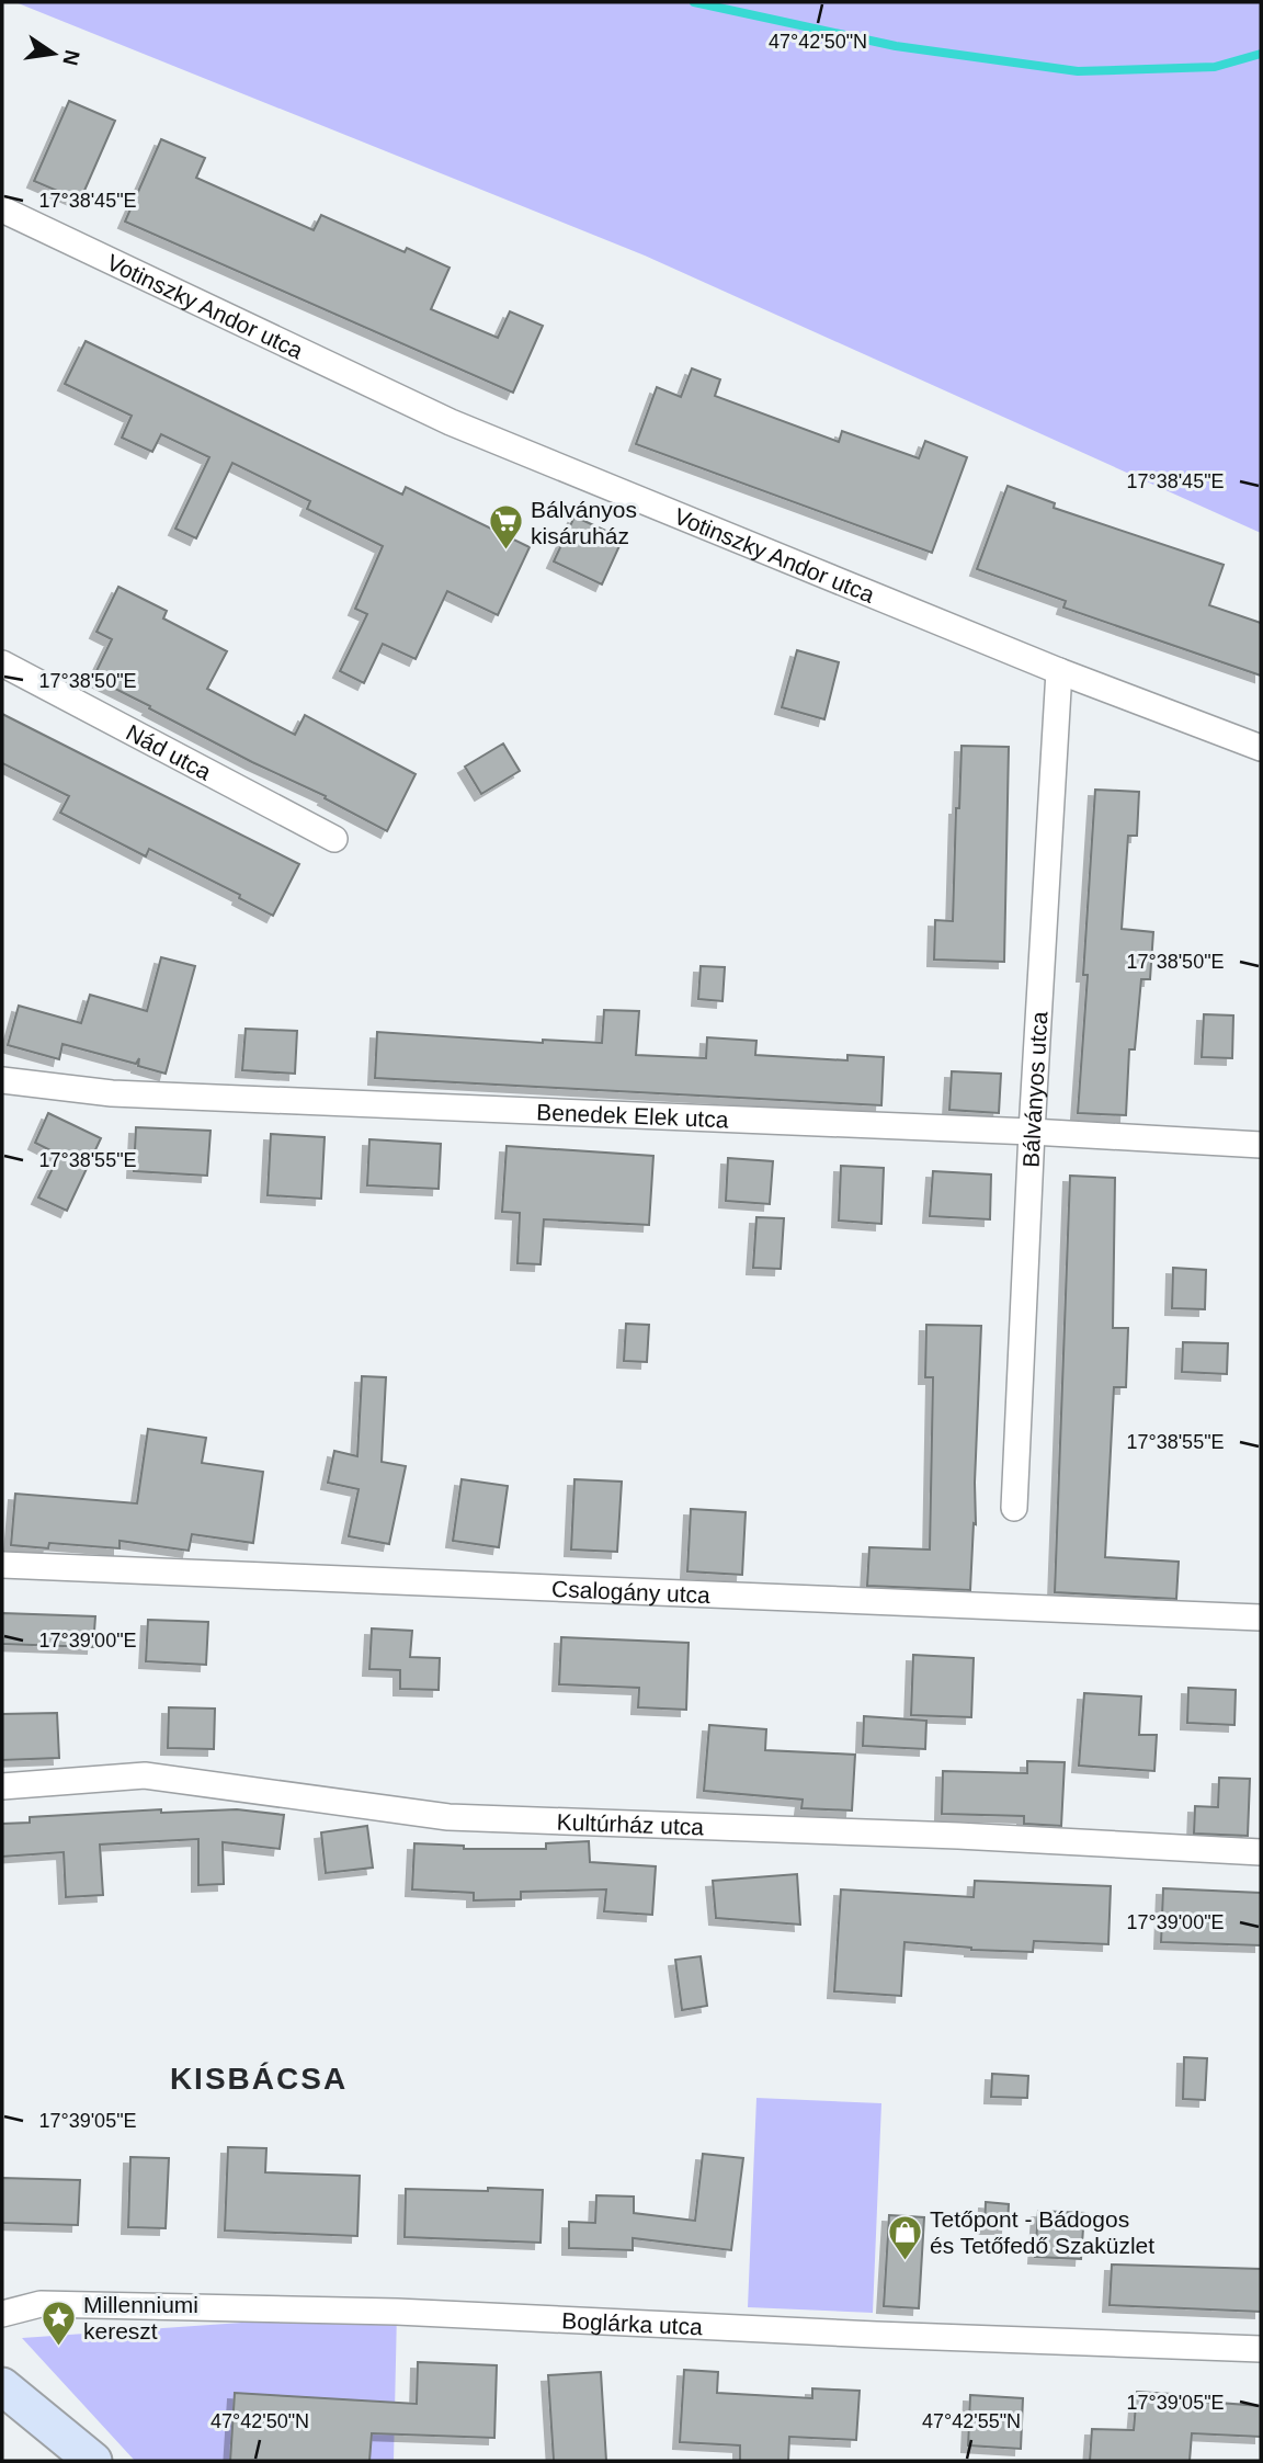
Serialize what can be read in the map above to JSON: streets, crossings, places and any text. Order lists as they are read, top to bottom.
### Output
{
  "streets": {
    "street": [
      "Votinszky Andor utca",
      "Nád utca",
      "Bálványos utca",
      "Benedek Elek utca",
      "Csalogány utca",
      "Kultúrház utca",
      "Boglárka utca"
    ]
  },
  "crossings": [
    ["Votinszky Andor utca", "Bálványos utca"],
    ["Bálványos utca", "Benedek Elek utca"]
  ],
  "districts": ["KISBÁCSA"],
  "places": {
    "supermarket": ["Bálványos kisáruház"],
    "shop": ["Tetőpont - Bádogos és Tetőfedő Szaküzlet"],
    "place": ["Millenniumi kereszt"]
  },
  "north": "right",
  "coordinates": [
    "47°42'50\"N",
    "17°38'45\"E",
    "17°38'50\"E",
    "17°38'55\"E",
    "17°39'00\"E",
    "17°39'05\"E",
    "47°42'55\"N"
  ]
}
